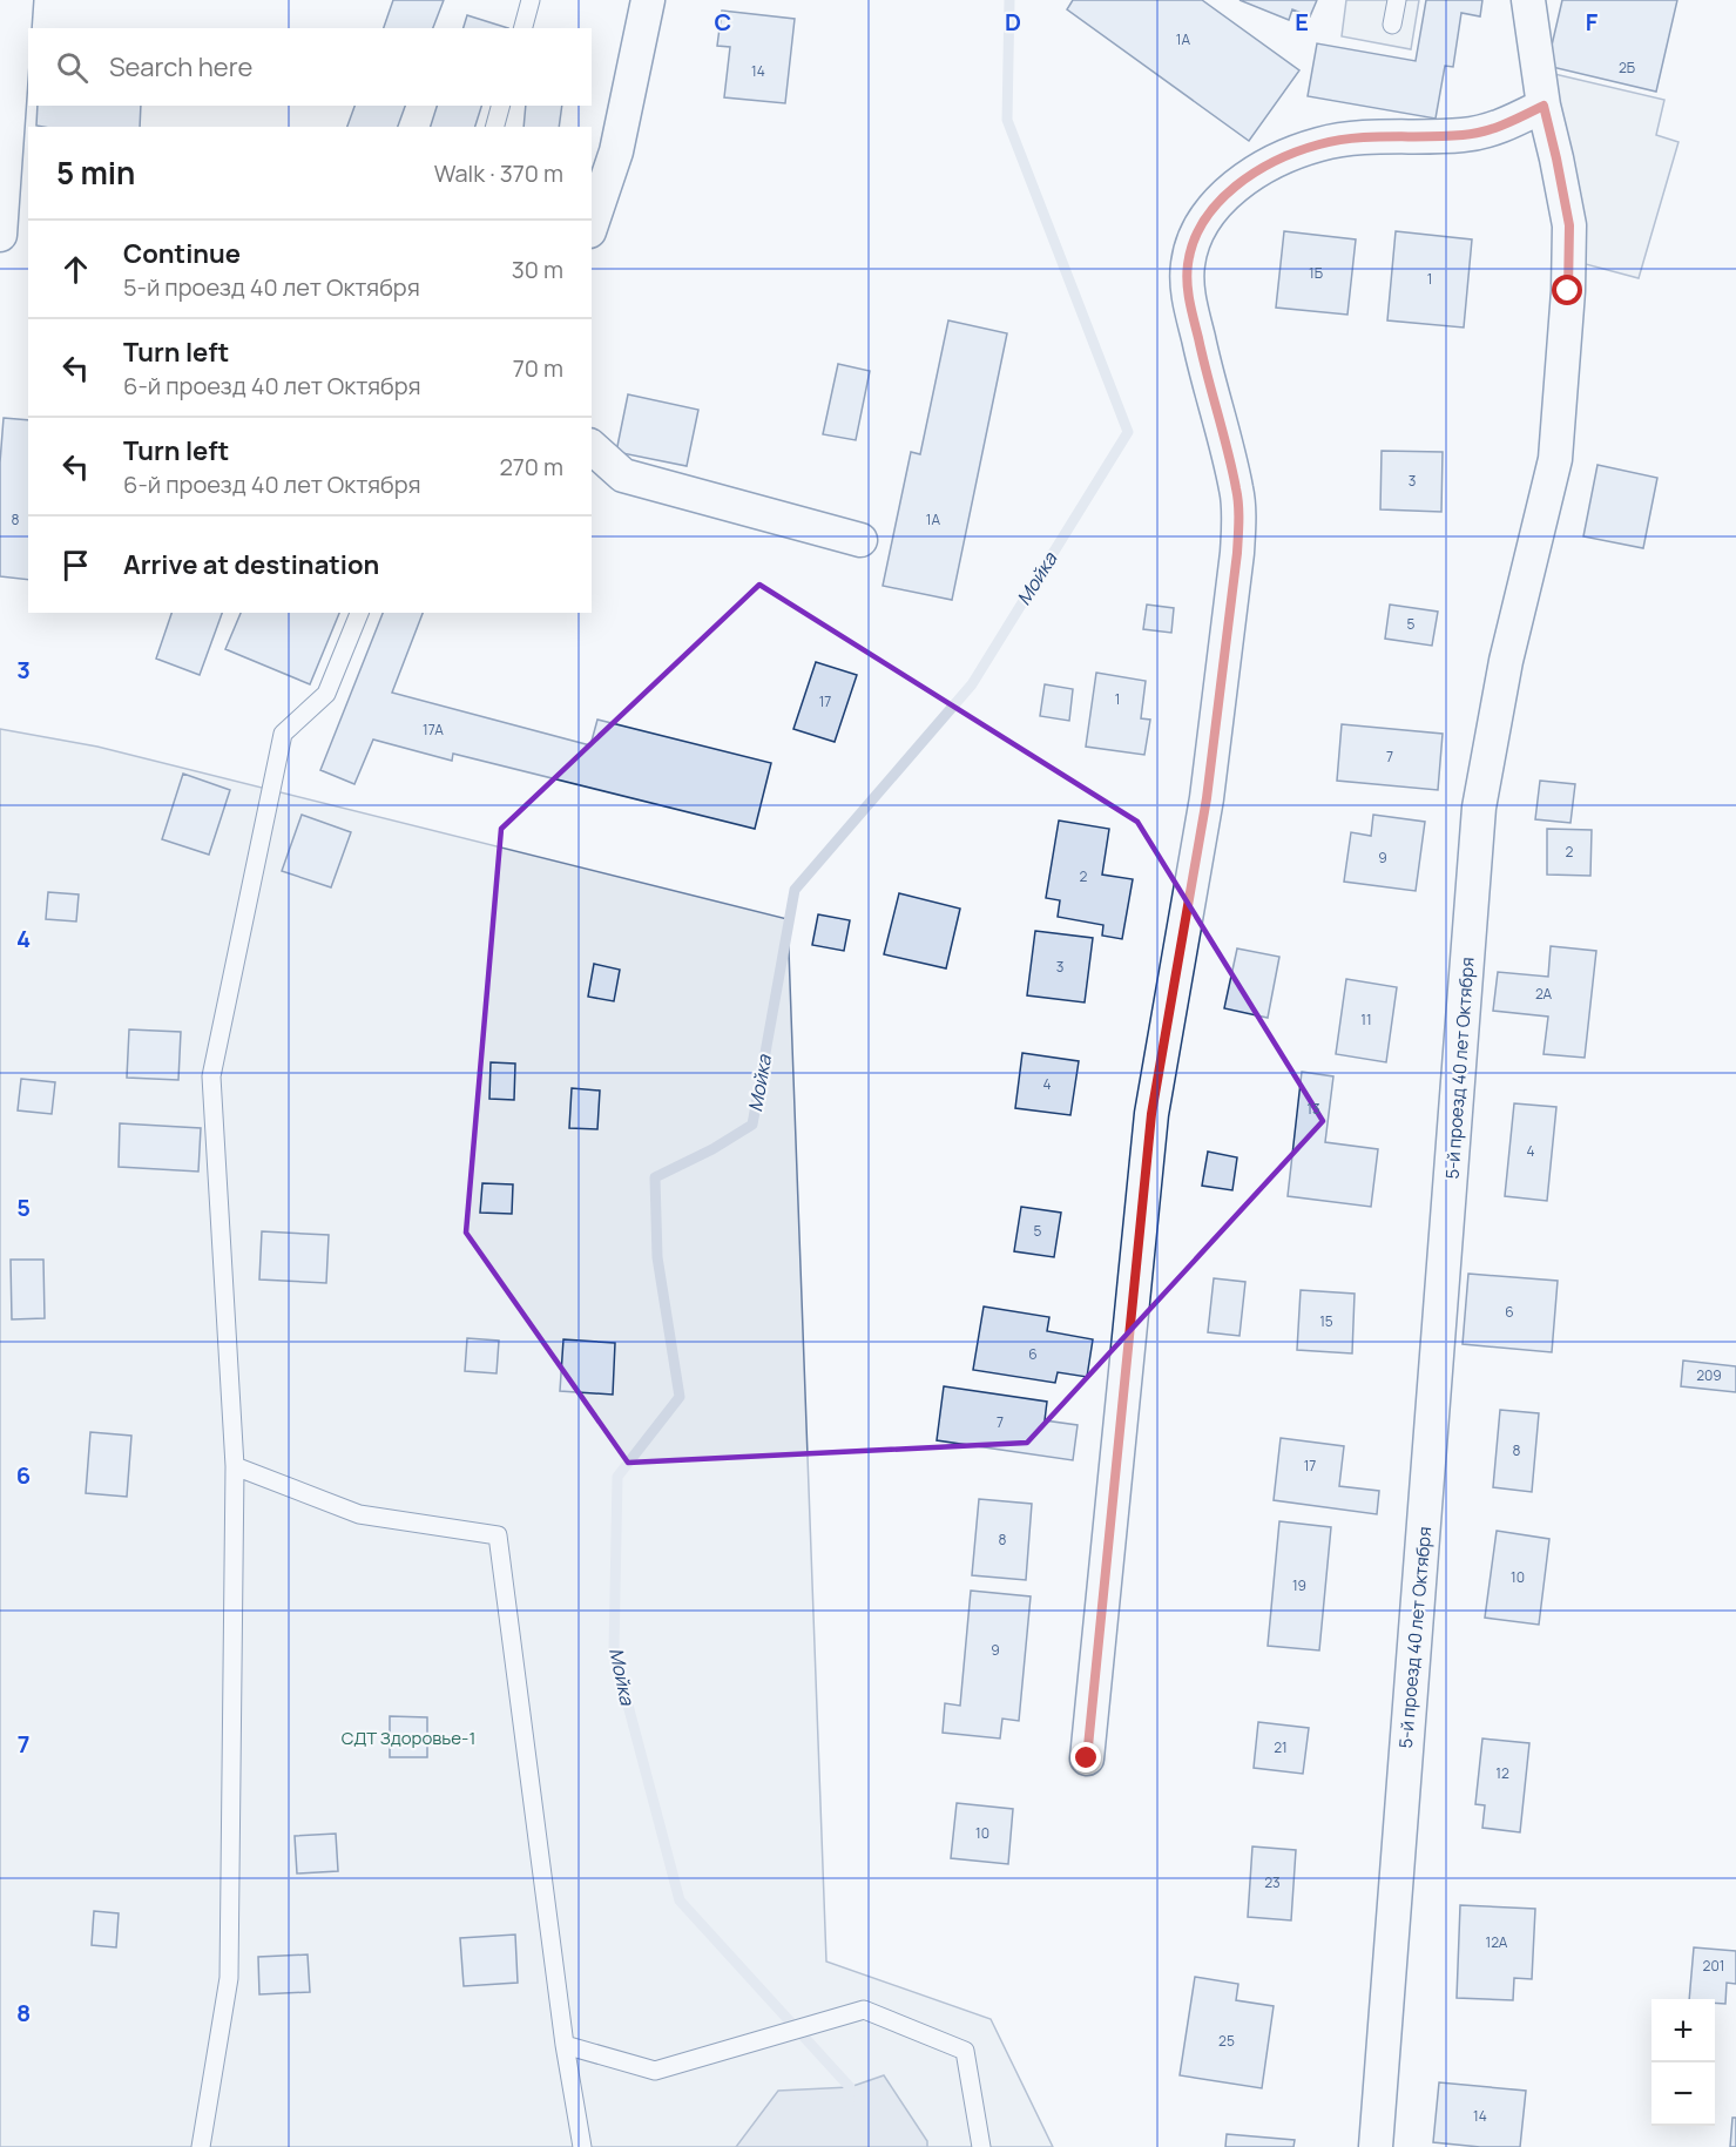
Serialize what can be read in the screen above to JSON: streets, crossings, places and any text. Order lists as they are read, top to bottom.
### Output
{
  "streets": {
    "street": ["5-й проезд 40 лет Октября"]
  },
  "water": ["Мойка"],
  "parks": ["СДТ Здоровье-1"],
  "house_numbers": [
    "1А",
    "2Б",
    "14",
    "1Б",
    "1",
    "3",
    "8",
    "1А",
    "5",
    "1",
    "17",
    "17А",
    "7",
    "2",
    "9",
    "2",
    "3",
    "2А",
    "11",
    "4",
    "13",
    "4",
    "5",
    "6",
    "15",
    "6",
    "209",
    "7",
    "8",
    "17",
    "8",
    "10",
    "19",
    "9",
    "21",
    "12",
    "10",
    "23",
    "12А",
    "201",
    "25",
    "14"
  ],
  "page": {
    "search": "Search here",
    "heading": ["5 min", "Walk · 370 m"],
    "list": [
      ["Continue", "5-й проезд 40 лет Октября", "30 m"],
      ["Turn left", "6-й проезд 40 лет Октября", "70 m"],
      ["Turn left", "6-й проезд 40 лет Октября", "270 m"],
      "Arrive at destination"
    ],
    "map_buttons": ["+", "−"]
  },
  "grid": {
    "columns": [
      "C",
      "D",
      "E",
      "F"
    ],
    "rows": [
      "3",
      "4",
      "5",
      "6",
      "7",
      "8"
    ]
  }
}
